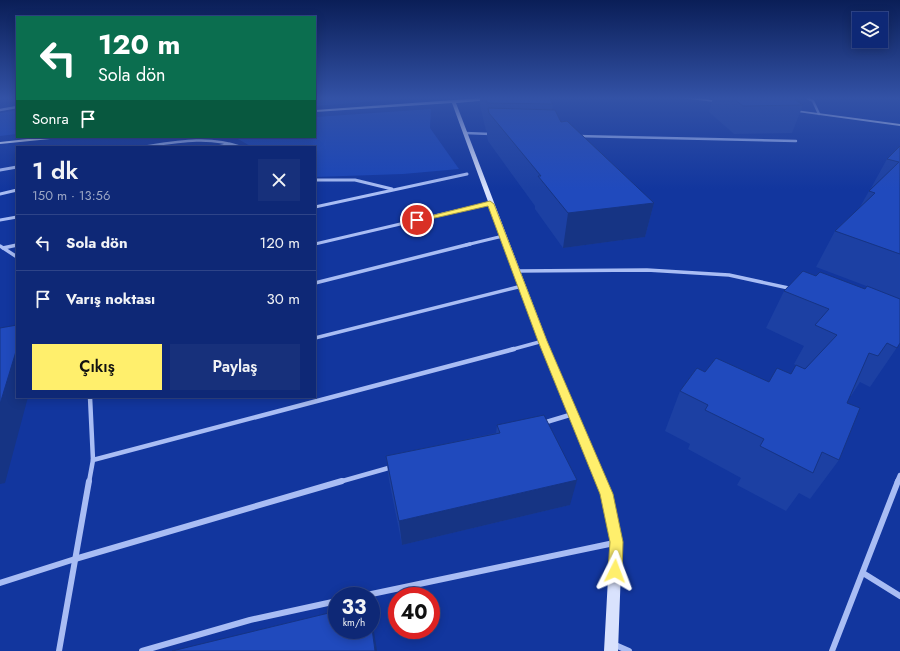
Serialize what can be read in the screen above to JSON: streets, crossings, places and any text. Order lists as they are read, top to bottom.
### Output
{
  "page": {
    "turn": ["120 m", "Sola dön"],
    "then": "Sonra",
    "heading": ["1 dk", "150 m · 13:56"],
    "list": [
      {
        "name": "Sola dön",
        "value": "120 m"
      },
      {
        "name": "Varış noktası",
        "value": "30 m"
      }
    ],
    "buttons": ["Çıkış", "Paylaş"],
    "speed": "33 km/h",
    "limit": "40"
  }
}
